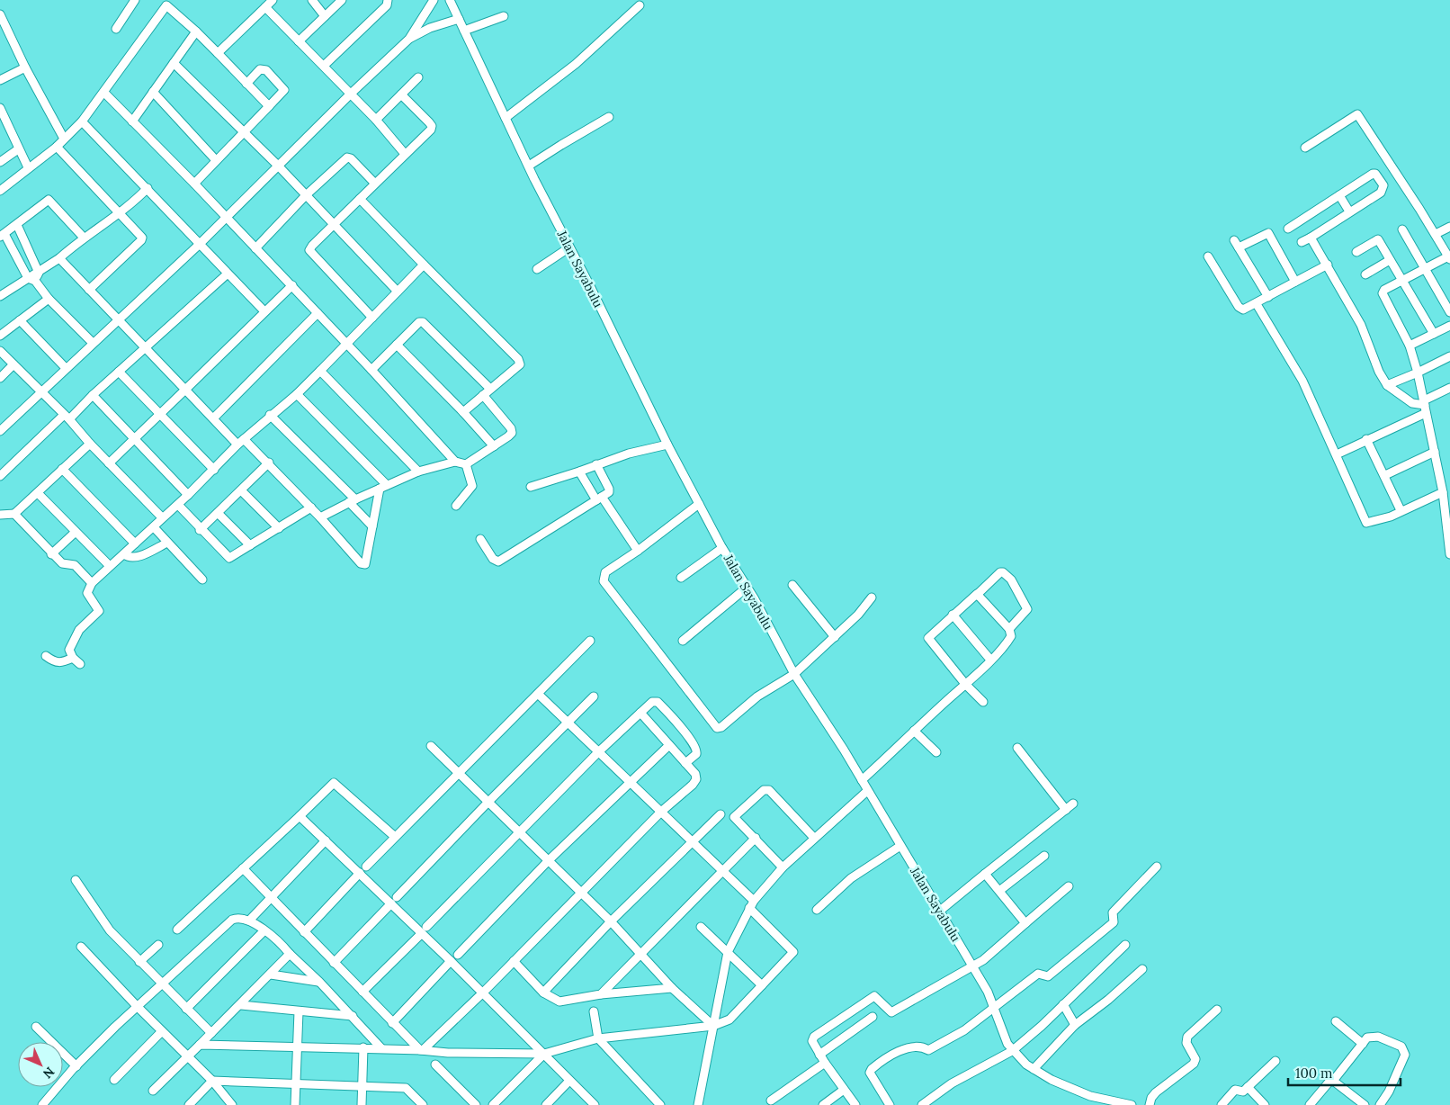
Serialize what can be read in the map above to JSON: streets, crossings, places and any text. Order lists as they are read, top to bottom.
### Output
{
  "streets": {
    "street": ["Jalan Sayabulu"]
  },
  "scale_bar": "100 m",
  "north": "bottom right"
}
